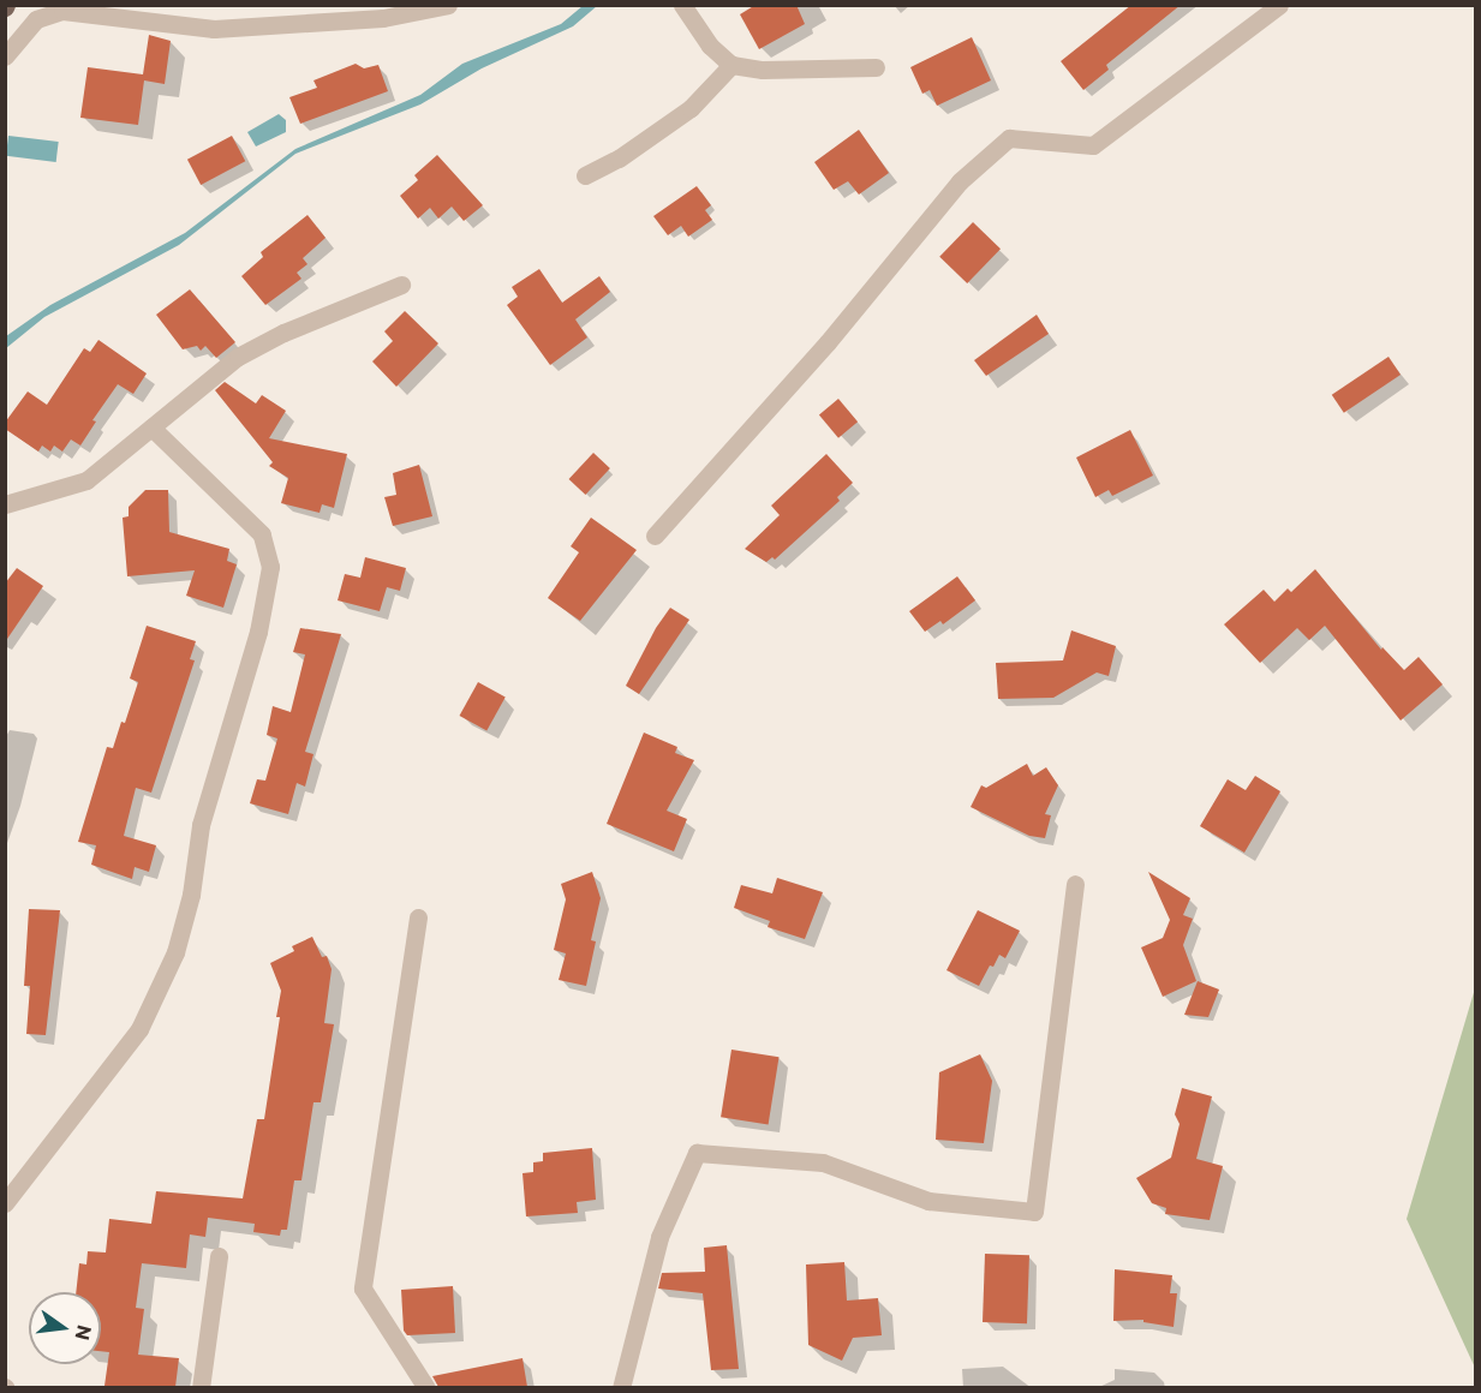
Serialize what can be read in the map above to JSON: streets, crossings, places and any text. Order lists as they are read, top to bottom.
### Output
{
  "north": "right"
}
